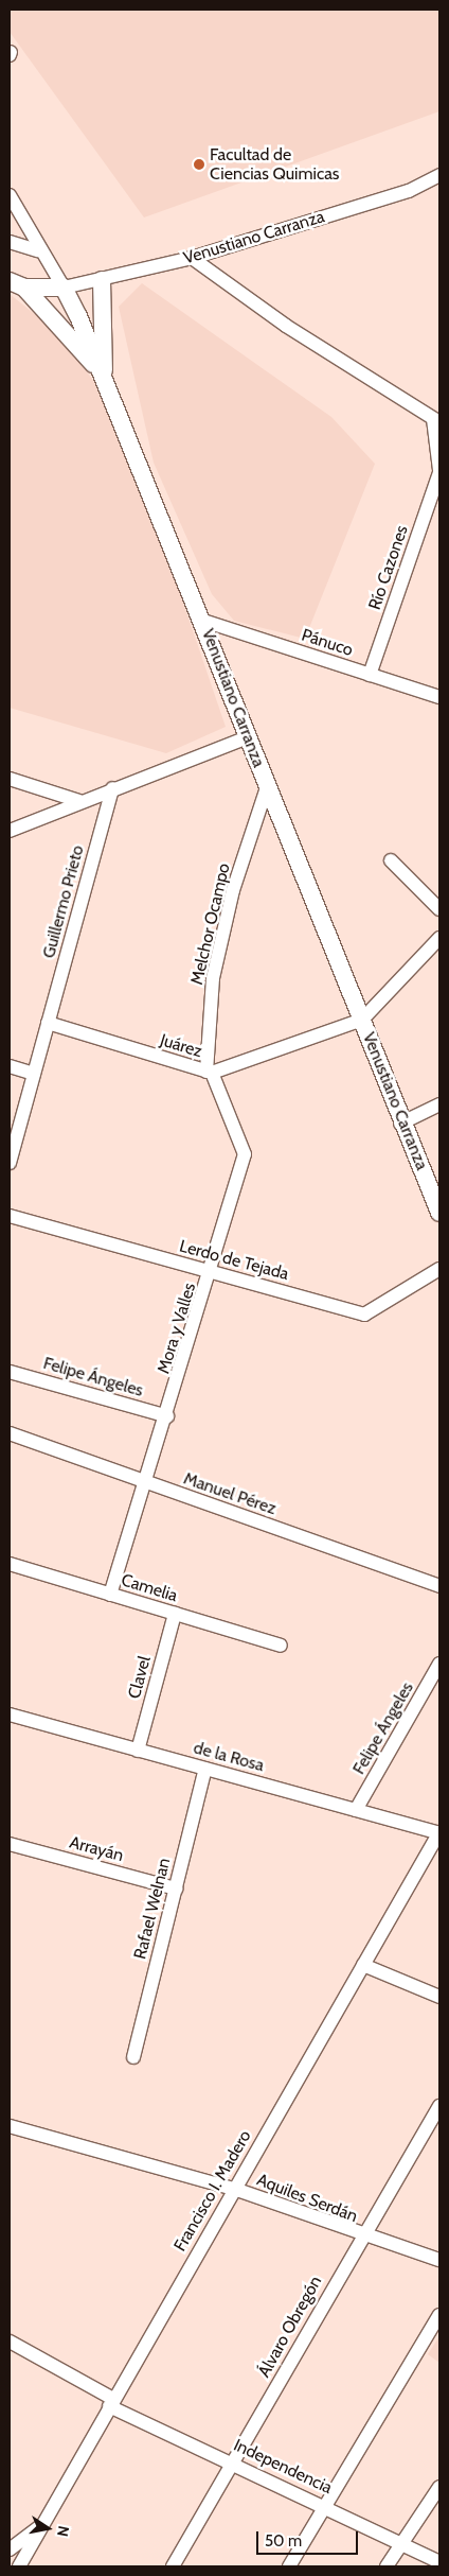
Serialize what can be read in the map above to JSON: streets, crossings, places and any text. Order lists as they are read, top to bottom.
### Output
{
  "streets": {
    "main road": ["Venustiano Carranza"],
    "street": [
      "Río Cazones",
      "Pánuco",
      "Guillermo Prieto",
      "Melchor Ocampo",
      "Juárez",
      "Lerdo de Tejada",
      "Mora y Valles",
      "Felipe Ángeles",
      "Manuel Pérez",
      "Camelia",
      "Clavel",
      "de la Rosa",
      "Arrayán",
      "Rafael Welnan",
      "Francisco I. Madero",
      "Aquiles Serdán",
      "Álvaro Obregón",
      "Independencia"
    ]
  },
  "crossings": [
    ["Venustiano Carranza", "Pánuco"],
    ["Venustiano Carranza", "Melchor Ocampo"],
    ["Venustiano Carranza", "Juárez"],
    ["Río Cazones", "Pánuco"],
    ["Guillermo Prieto", "Juárez"],
    ["Melchor Ocampo", "Juárez"],
    ["Melchor Ocampo", "Mora y Valles"],
    ["Juárez", "Mora y Valles"],
    ["Lerdo de Tejada", "Mora y Valles"],
    ["Mora y Valles", "Felipe Ángeles"],
    ["Mora y Valles", "Manuel Pérez"],
    ["Mora y Valles", "Camelia"],
    ["Felipe Ángeles", "de la Rosa"],
    ["Camelia", "Clavel"],
    ["Clavel", "de la Rosa"],
    ["de la Rosa", "Rafael Welnan"],
    ["de la Rosa", "Francisco I. Madero"],
    ["Arrayán", "Rafael Welnan"],
    ["Francisco I. Madero", "Aquiles Serdán"],
    ["Francisco I. Madero", "Independencia"],
    ["Aquiles Serdán", "Álvaro Obregón"],
    ["Álvaro Obregón", "Independencia"]
  ],
  "places": ["Facultad de Ciencias Quimicas"],
  "scale_bar": "50 m",
  "north": "right"
}
